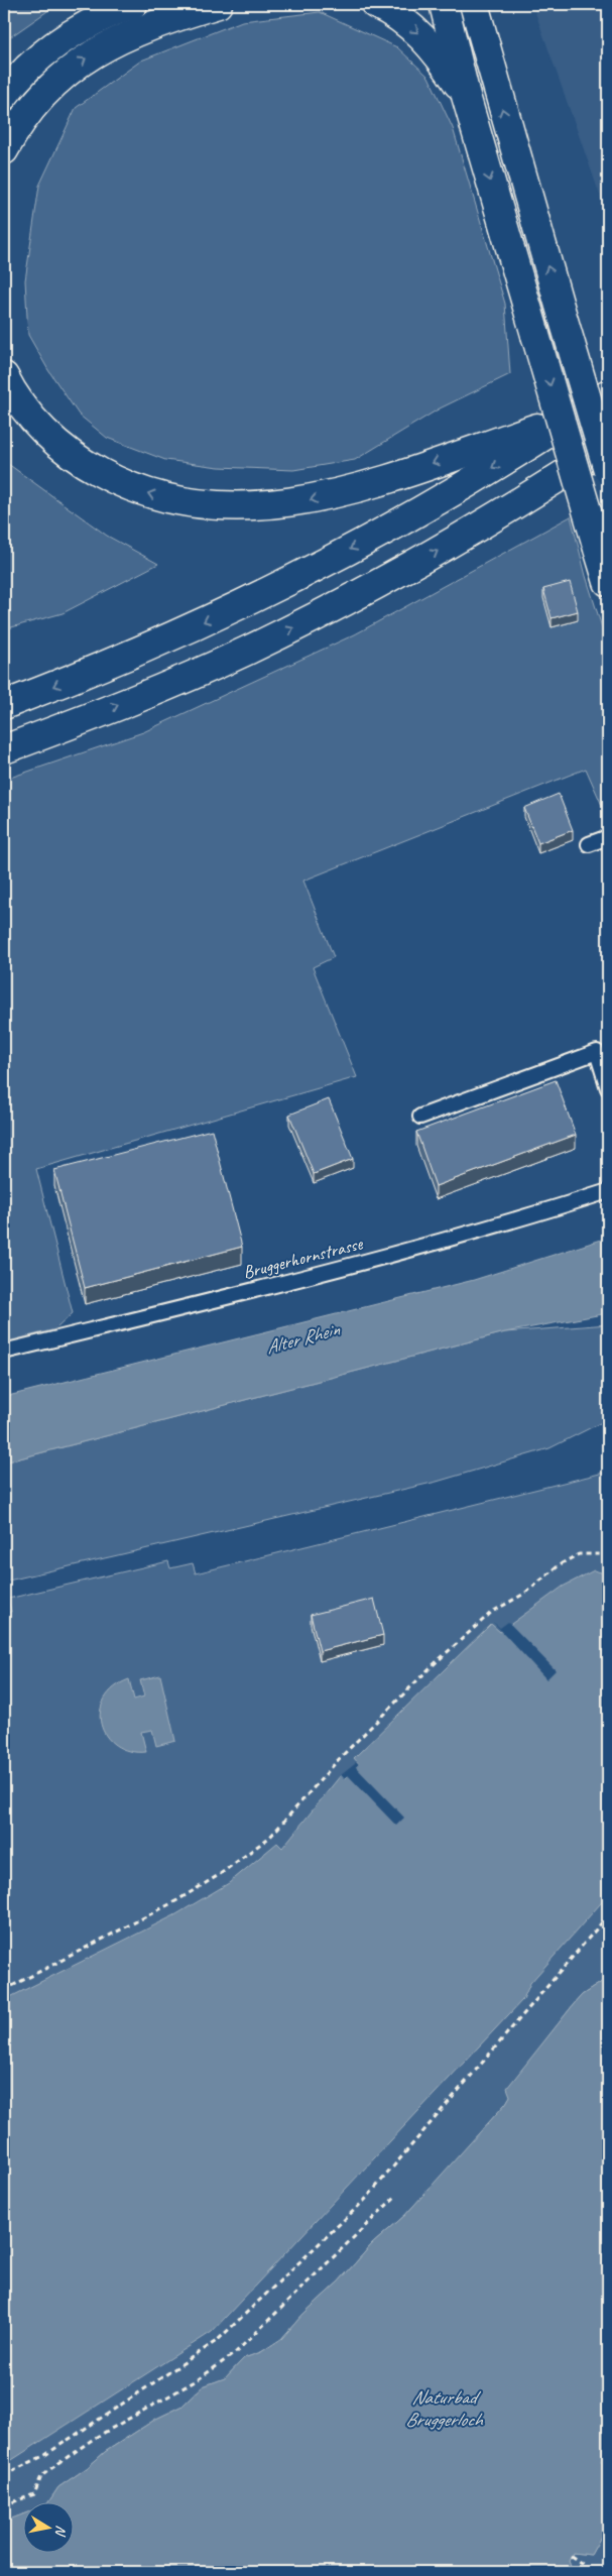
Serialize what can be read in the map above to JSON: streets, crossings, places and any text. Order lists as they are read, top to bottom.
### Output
{
  "streets": {
    "lane": ["Bruggerhornstrasse"]
  },
  "water": ["Alter Rhein", "Naturbad Bruggerloch"],
  "north": "right"
}
